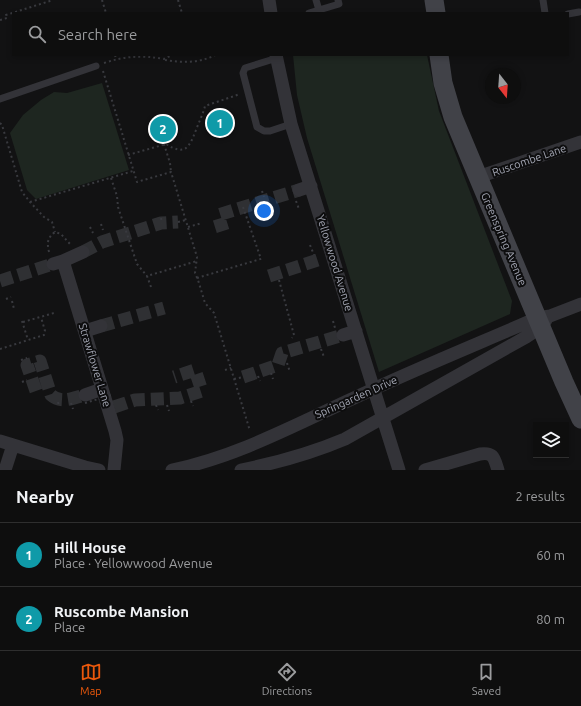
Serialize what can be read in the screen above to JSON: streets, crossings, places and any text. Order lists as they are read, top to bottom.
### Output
{
  "streets": {
    "main road": ["Greenspring Avenue"],
    "street": [
      "Ruscombe Lane",
      "Yellowwood Avenue",
      "Strawflower Lane",
      "Springarden Drive"
    ]
  },
  "crossings": [
    ["Ruscombe Lane", "Greenspring Avenue"],
    ["Greenspring Avenue", "Springarden Drive"],
    ["Yellowwood Avenue", "Springarden Drive"]
  ],
  "north": "bottom",
  "page": {
    "search": "Search here",
    "pins": ["1", "2"],
    "heading": ["Nearby", "2 results"],
    "list": [
      {
        "mark": "1",
        "name": "Hill House",
        "note": "Place · Yellowwood Avenue",
        "value": "60 m"
      },
      {
        "mark": "2",
        "name": "Ruscombe Mansion",
        "note": "Place",
        "value": "80 m"
      }
    ],
    "nav": ["Map", "Directions", "Saved"]
  }
}
